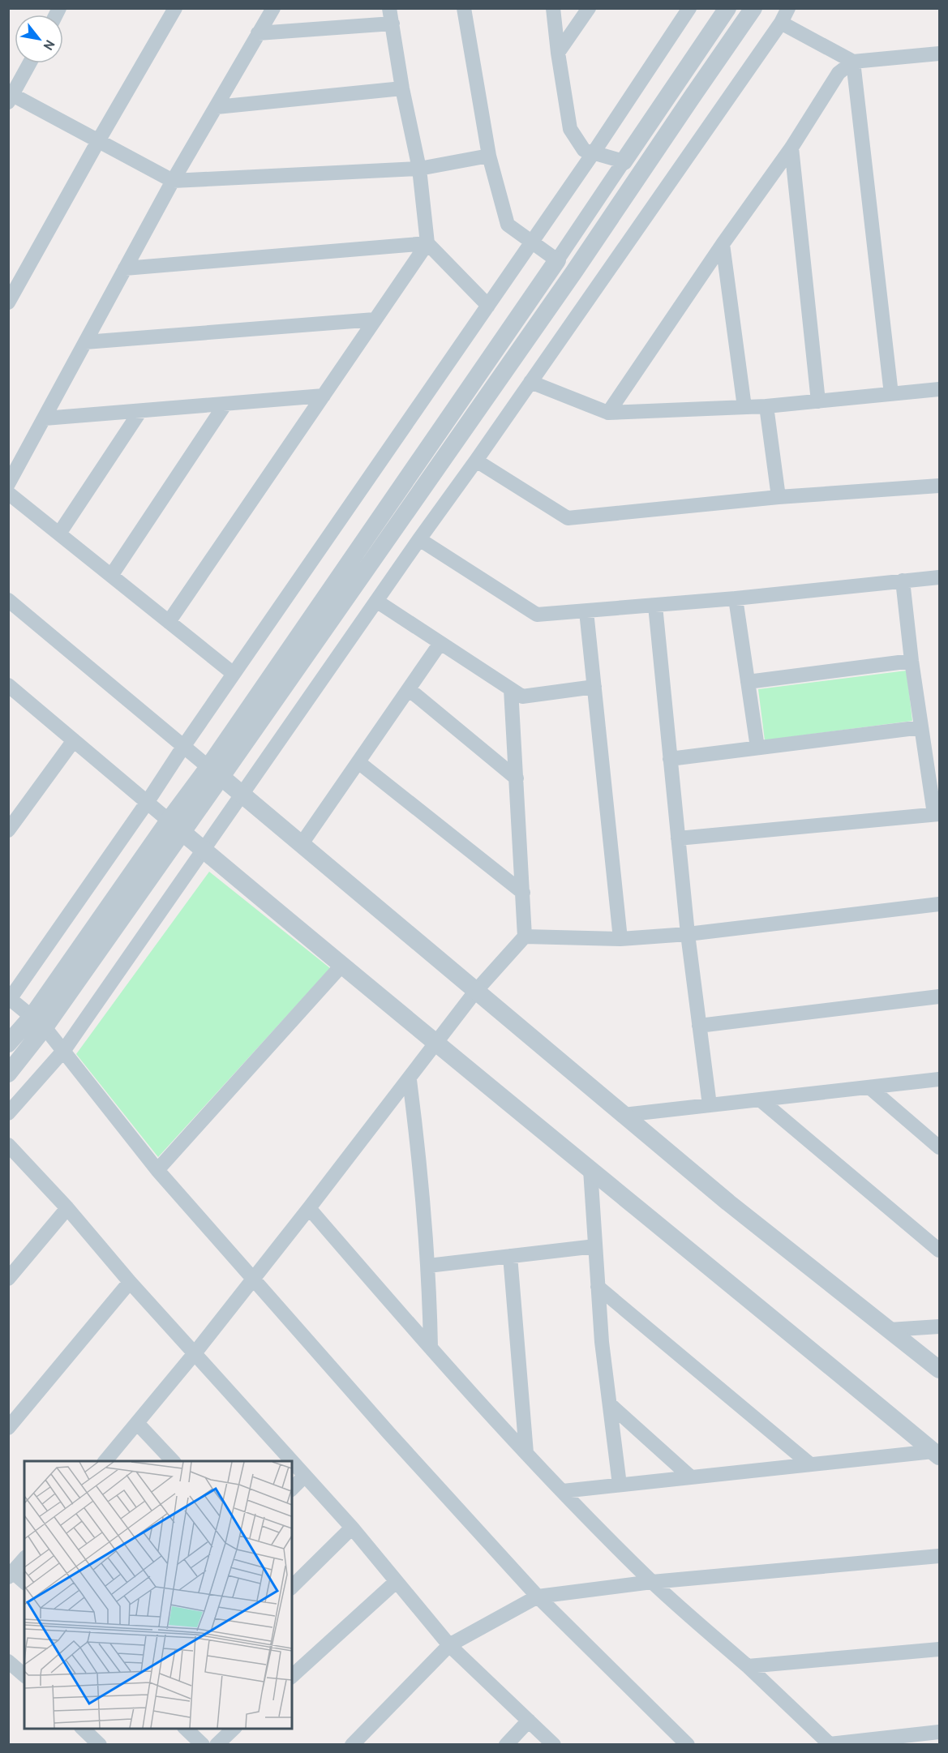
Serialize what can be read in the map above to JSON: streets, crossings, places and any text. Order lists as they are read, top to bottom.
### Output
{
  "north": "bottom right"
}
